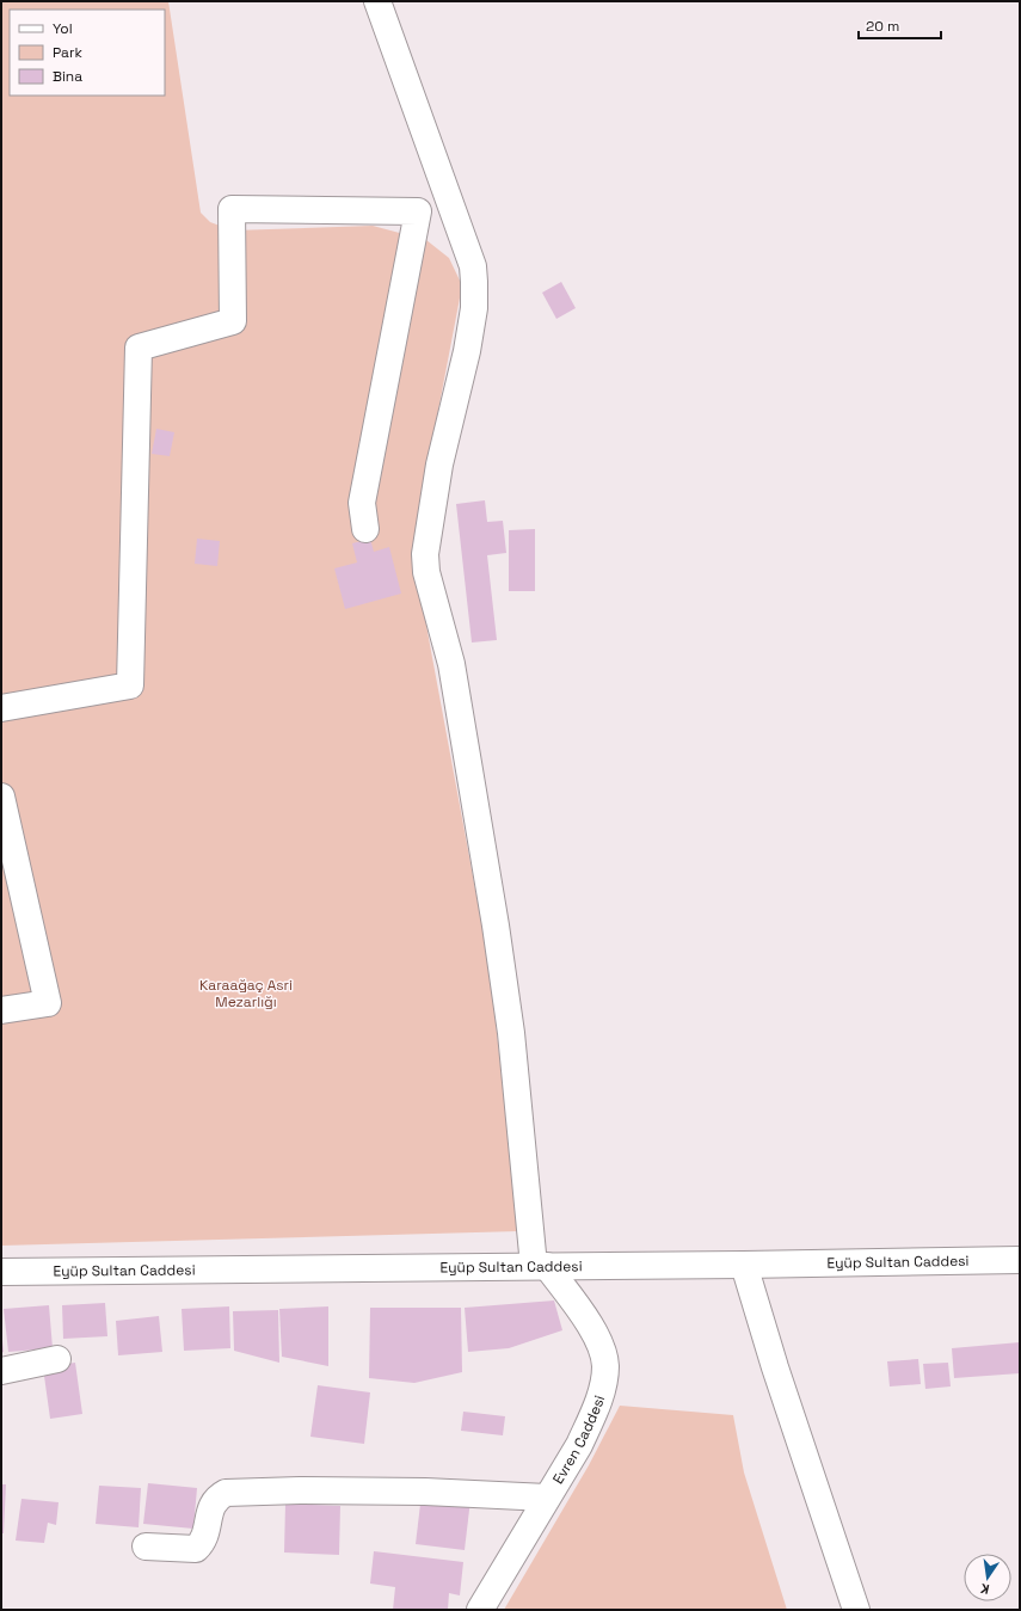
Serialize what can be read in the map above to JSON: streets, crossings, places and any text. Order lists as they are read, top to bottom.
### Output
{
  "streets": {
    "street": ["Eyüp Sultan Caddesi", "Evren Caddesi"]
  },
  "crossings": [
    ["Eyüp Sultan Caddesi", "Evren Caddesi"]
  ],
  "parks": ["Karaağaç Asri Mezarlığı"],
  "legend": ["Yol", "Park", "Bina"],
  "scale_bar": "20 m",
  "north": "bottom"
}
